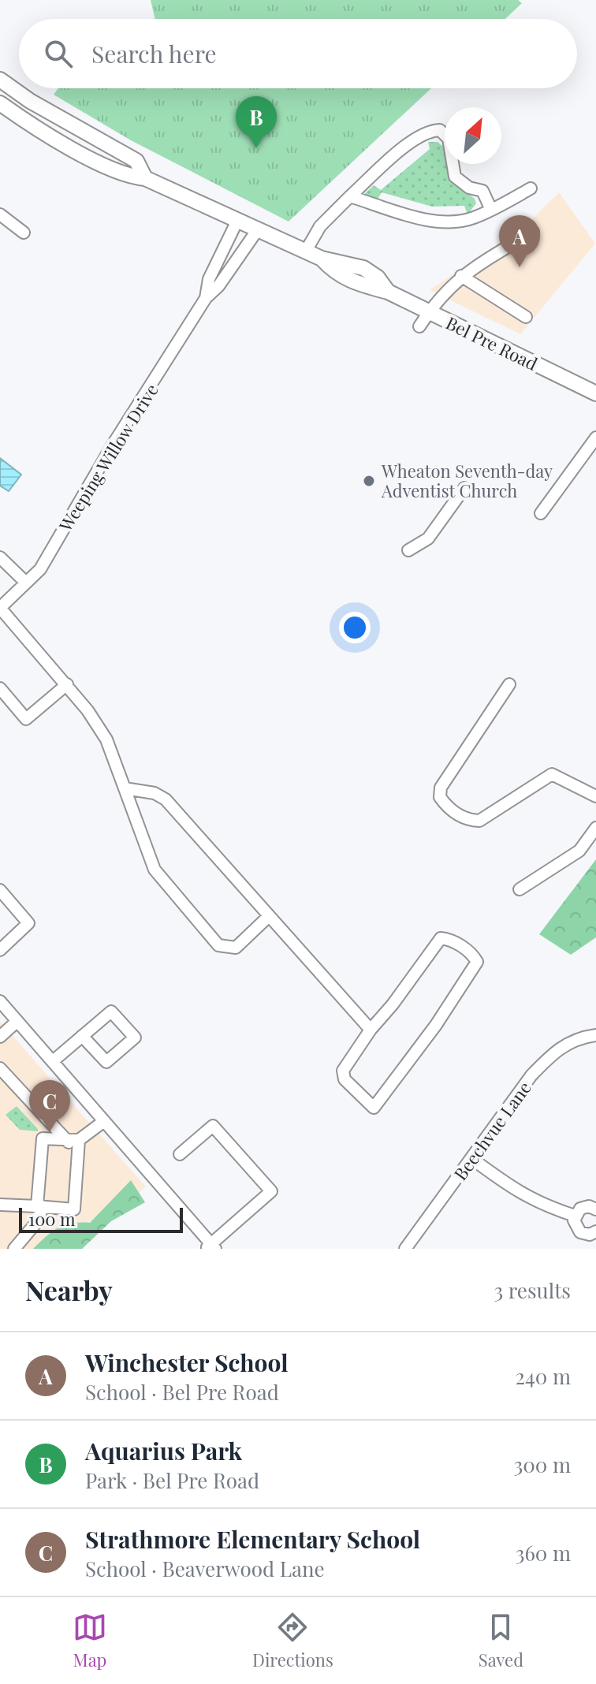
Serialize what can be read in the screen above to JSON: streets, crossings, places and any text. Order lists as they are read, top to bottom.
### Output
{
  "streets": {
    "main road": ["Bel Pre Road"],
    "street": ["Weeping Willow Drive", "Beechvue Lane"]
  },
  "crossings": [
    ["Bel Pre Road", "Weeping Willow Drive"]
  ],
  "places": ["Wheaton Seventh-day Adventist Church"],
  "scale_bar": "100 m",
  "north": "top right",
  "page": {
    "search": "Search here",
    "pins": ["B", "A", "C"],
    "scale": "100 m",
    "heading": ["Nearby", "3 results"],
    "list": [
      {
        "mark": "A",
        "name": "Winchester School",
        "note": "School · Bel Pre Road",
        "value": "240 m"
      },
      {
        "mark": "B",
        "name": "Aquarius Park",
        "note": "Park · Bel Pre Road",
        "value": "300 m"
      },
      {
        "mark": "C",
        "name": "Strathmore Elementary School",
        "note": "School · Beaverwood Lane",
        "value": "360 m"
      }
    ],
    "nav": ["Map", "Directions", "Saved"]
  }
}
